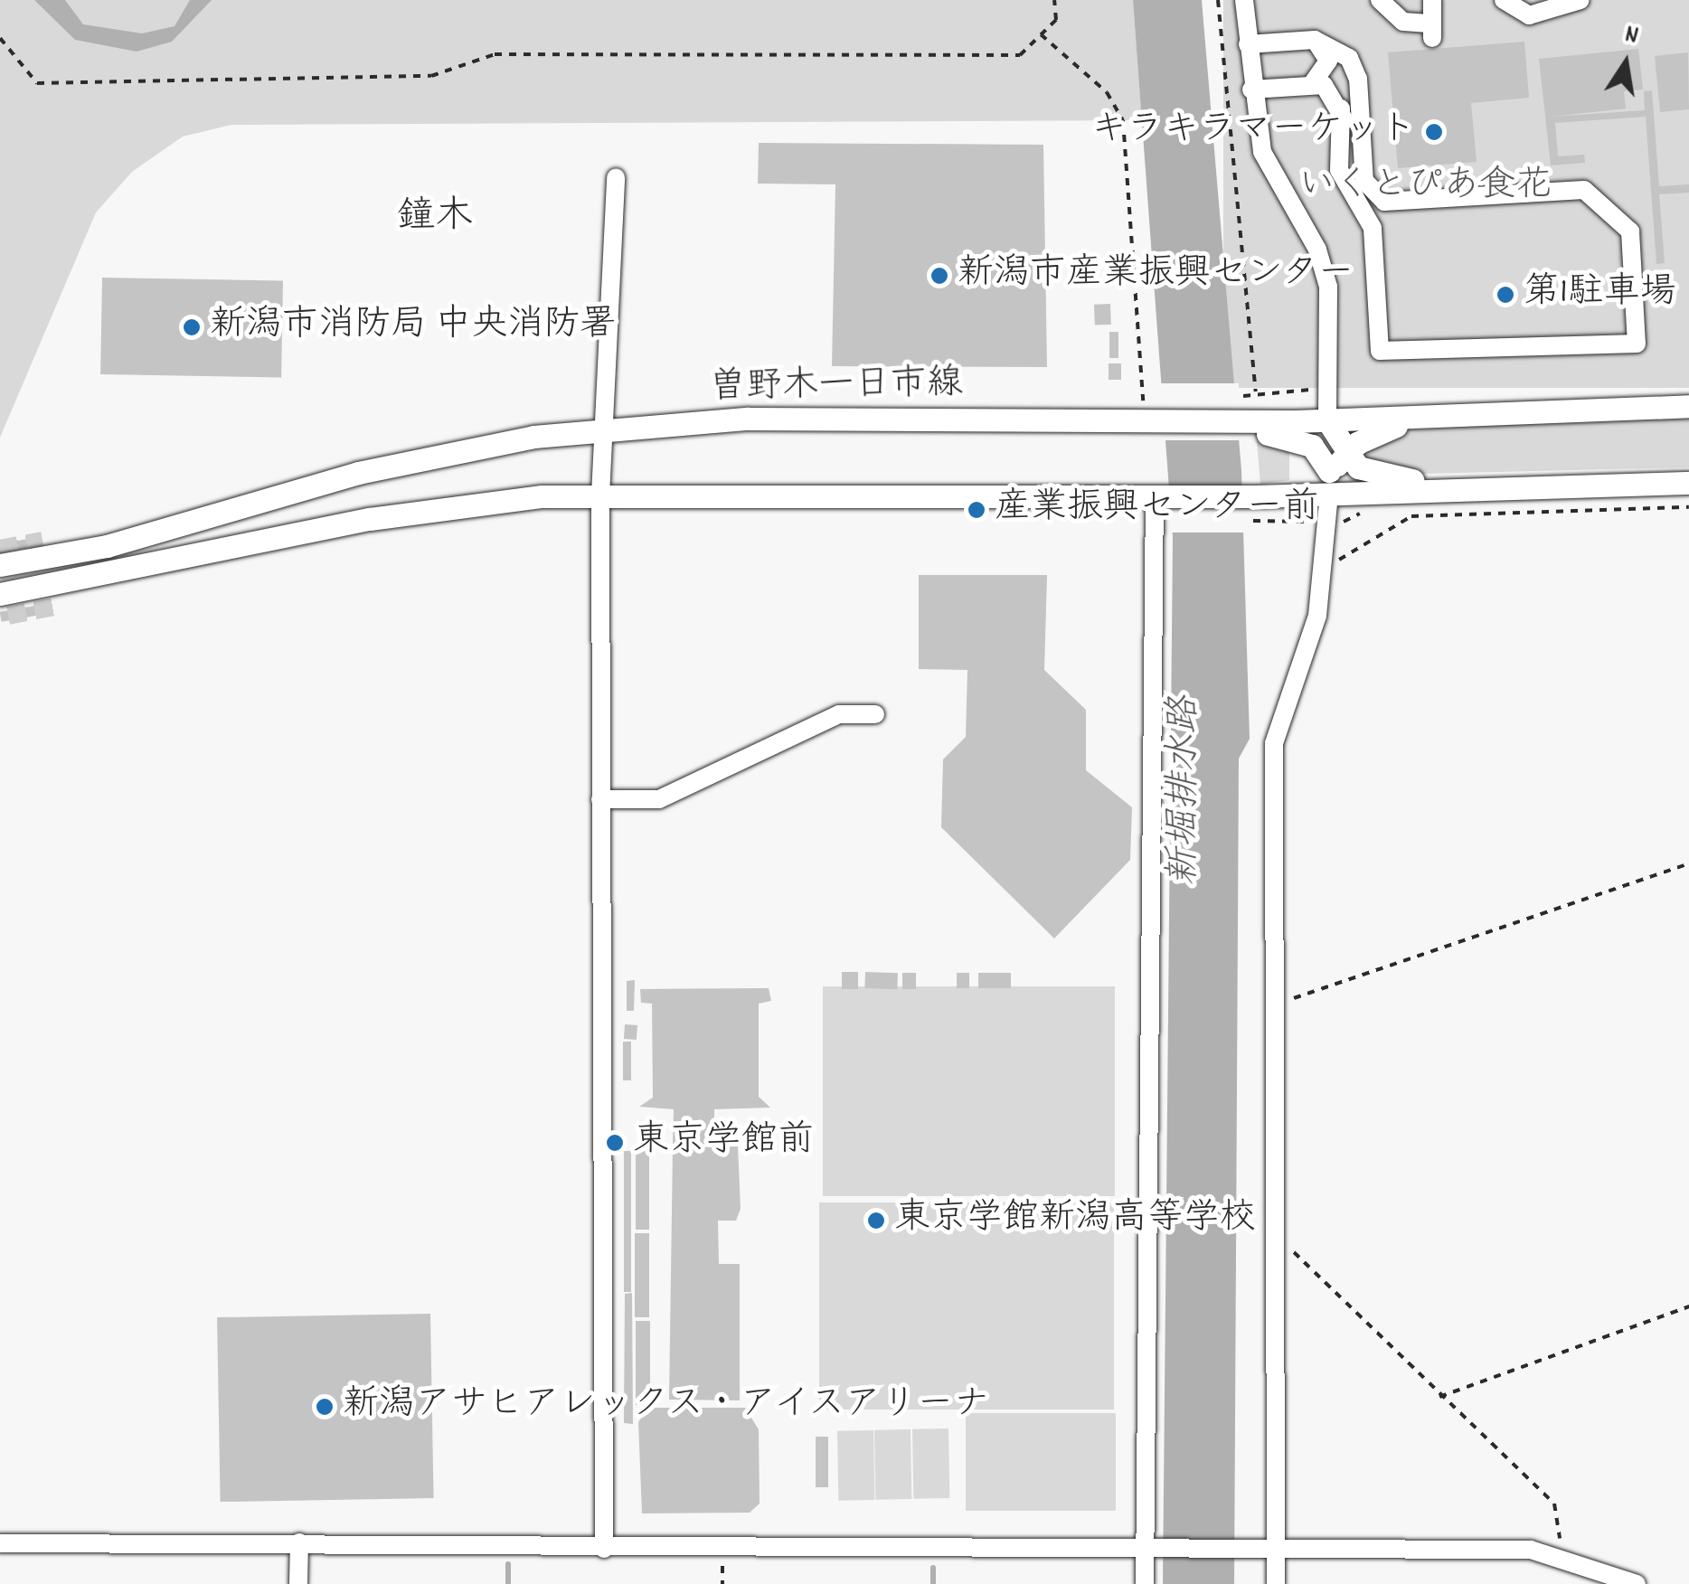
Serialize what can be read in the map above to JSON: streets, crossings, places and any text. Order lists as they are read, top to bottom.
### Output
{
  "streets": {
    "main road": ["曽野木一日市線"]
  },
  "districts": ["鐘木"],
  "water": ["新堀排水路"],
  "parks": ["いくとぴあ食花"],
  "places": [
    "キラキラマーケット",
    "新潟市産業振興センター",
    "第1駐車場",
    "新潟市消防局 中央消防署",
    "産業振興センター前",
    "東京学館前",
    "東京学館新潟高等学校",
    "新潟アサヒアレックス・アイスアリーナ"
  ],
  "north": "top"
}
